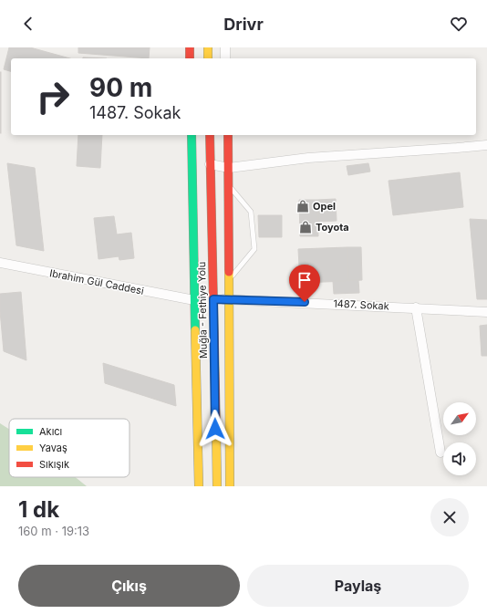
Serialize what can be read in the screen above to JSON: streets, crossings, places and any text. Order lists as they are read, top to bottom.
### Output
{
  "streets": {
    "main road": ["Muğla - Fethiye Yolu"],
    "street": ["Ibrahim Gül Caddesi", "1487. Sokak"]
  },
  "crossings": [
    ["Ibrahim Gül Caddesi", "Muğla - Fethiye Yolu"],
    ["1487. Sokak", "Muğla - Fethiye Yolu"]
  ],
  "places": {
    "shop": ["Opel", "Toyota"]
  },
  "legend": ["Akıcı", "Yavaş", "Sıkışık"],
  "north": "top right",
  "page": {
    "header": "Drivr",
    "turn": ["90 m", "1487. Sokak"],
    "heading": ["1 dk", "160 m · 19:13"],
    "buttons": ["Çıkış", "Paylaş"]
  }
}
